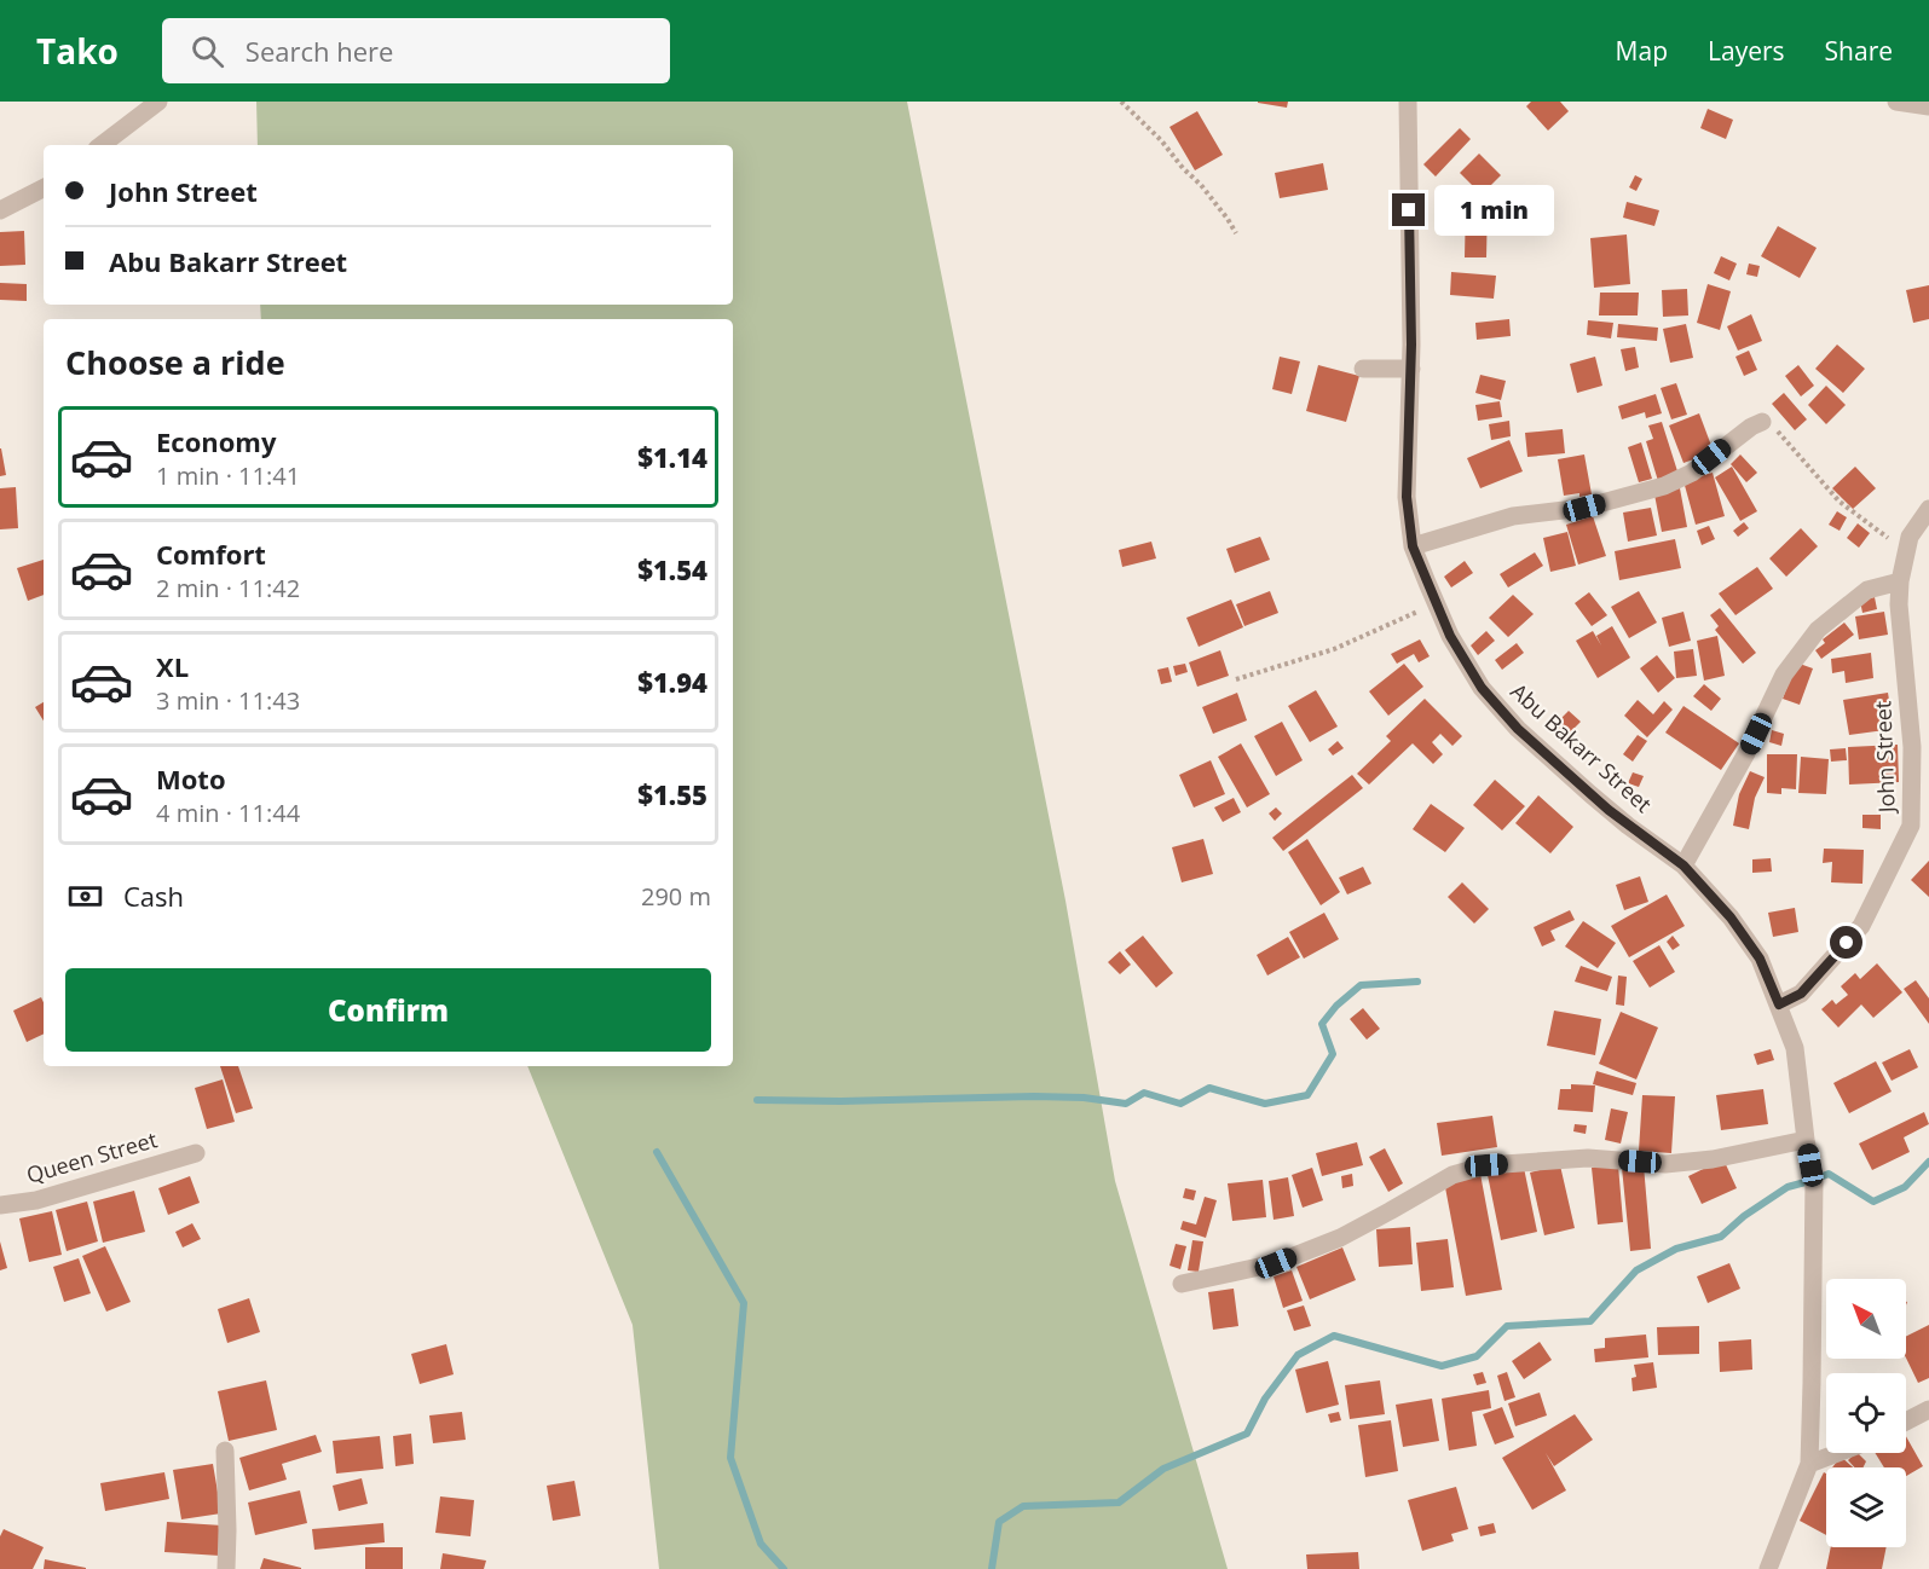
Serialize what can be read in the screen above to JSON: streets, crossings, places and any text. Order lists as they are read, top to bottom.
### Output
{
  "streets": {
    "street": ["Abu Bakarr Street", "John Street", "Queen Street"]
  },
  "crossings": [
    ["Abu Bakarr Street", "John Street"]
  ],
  "north": "top left",
  "page": {
    "header": "Tako",
    "search": "Search here",
    "nav": ["Map", "Layers", "Share"],
    "banner": ["John Street", "Abu Bakarr Street"],
    "bubble": "1 min",
    "heading": "Choose a ride",
    "list": [
      {
        "name": "Economy",
        "note": "1 min · 11:41",
        "value": "$1.14"
      },
      {
        "name": "Comfort",
        "note": "2 min · 11:42",
        "value": "$1.54"
      },
      {
        "name": "XL",
        "note": "3 min · 11:43",
        "value": "$1.94"
      },
      {
        "name": "Moto",
        "note": "4 min · 11:44",
        "value": "$1.55"
      }
    ],
    "pay": ["Cash", "290 m"],
    "buttons": "Confirm"
  }
}
